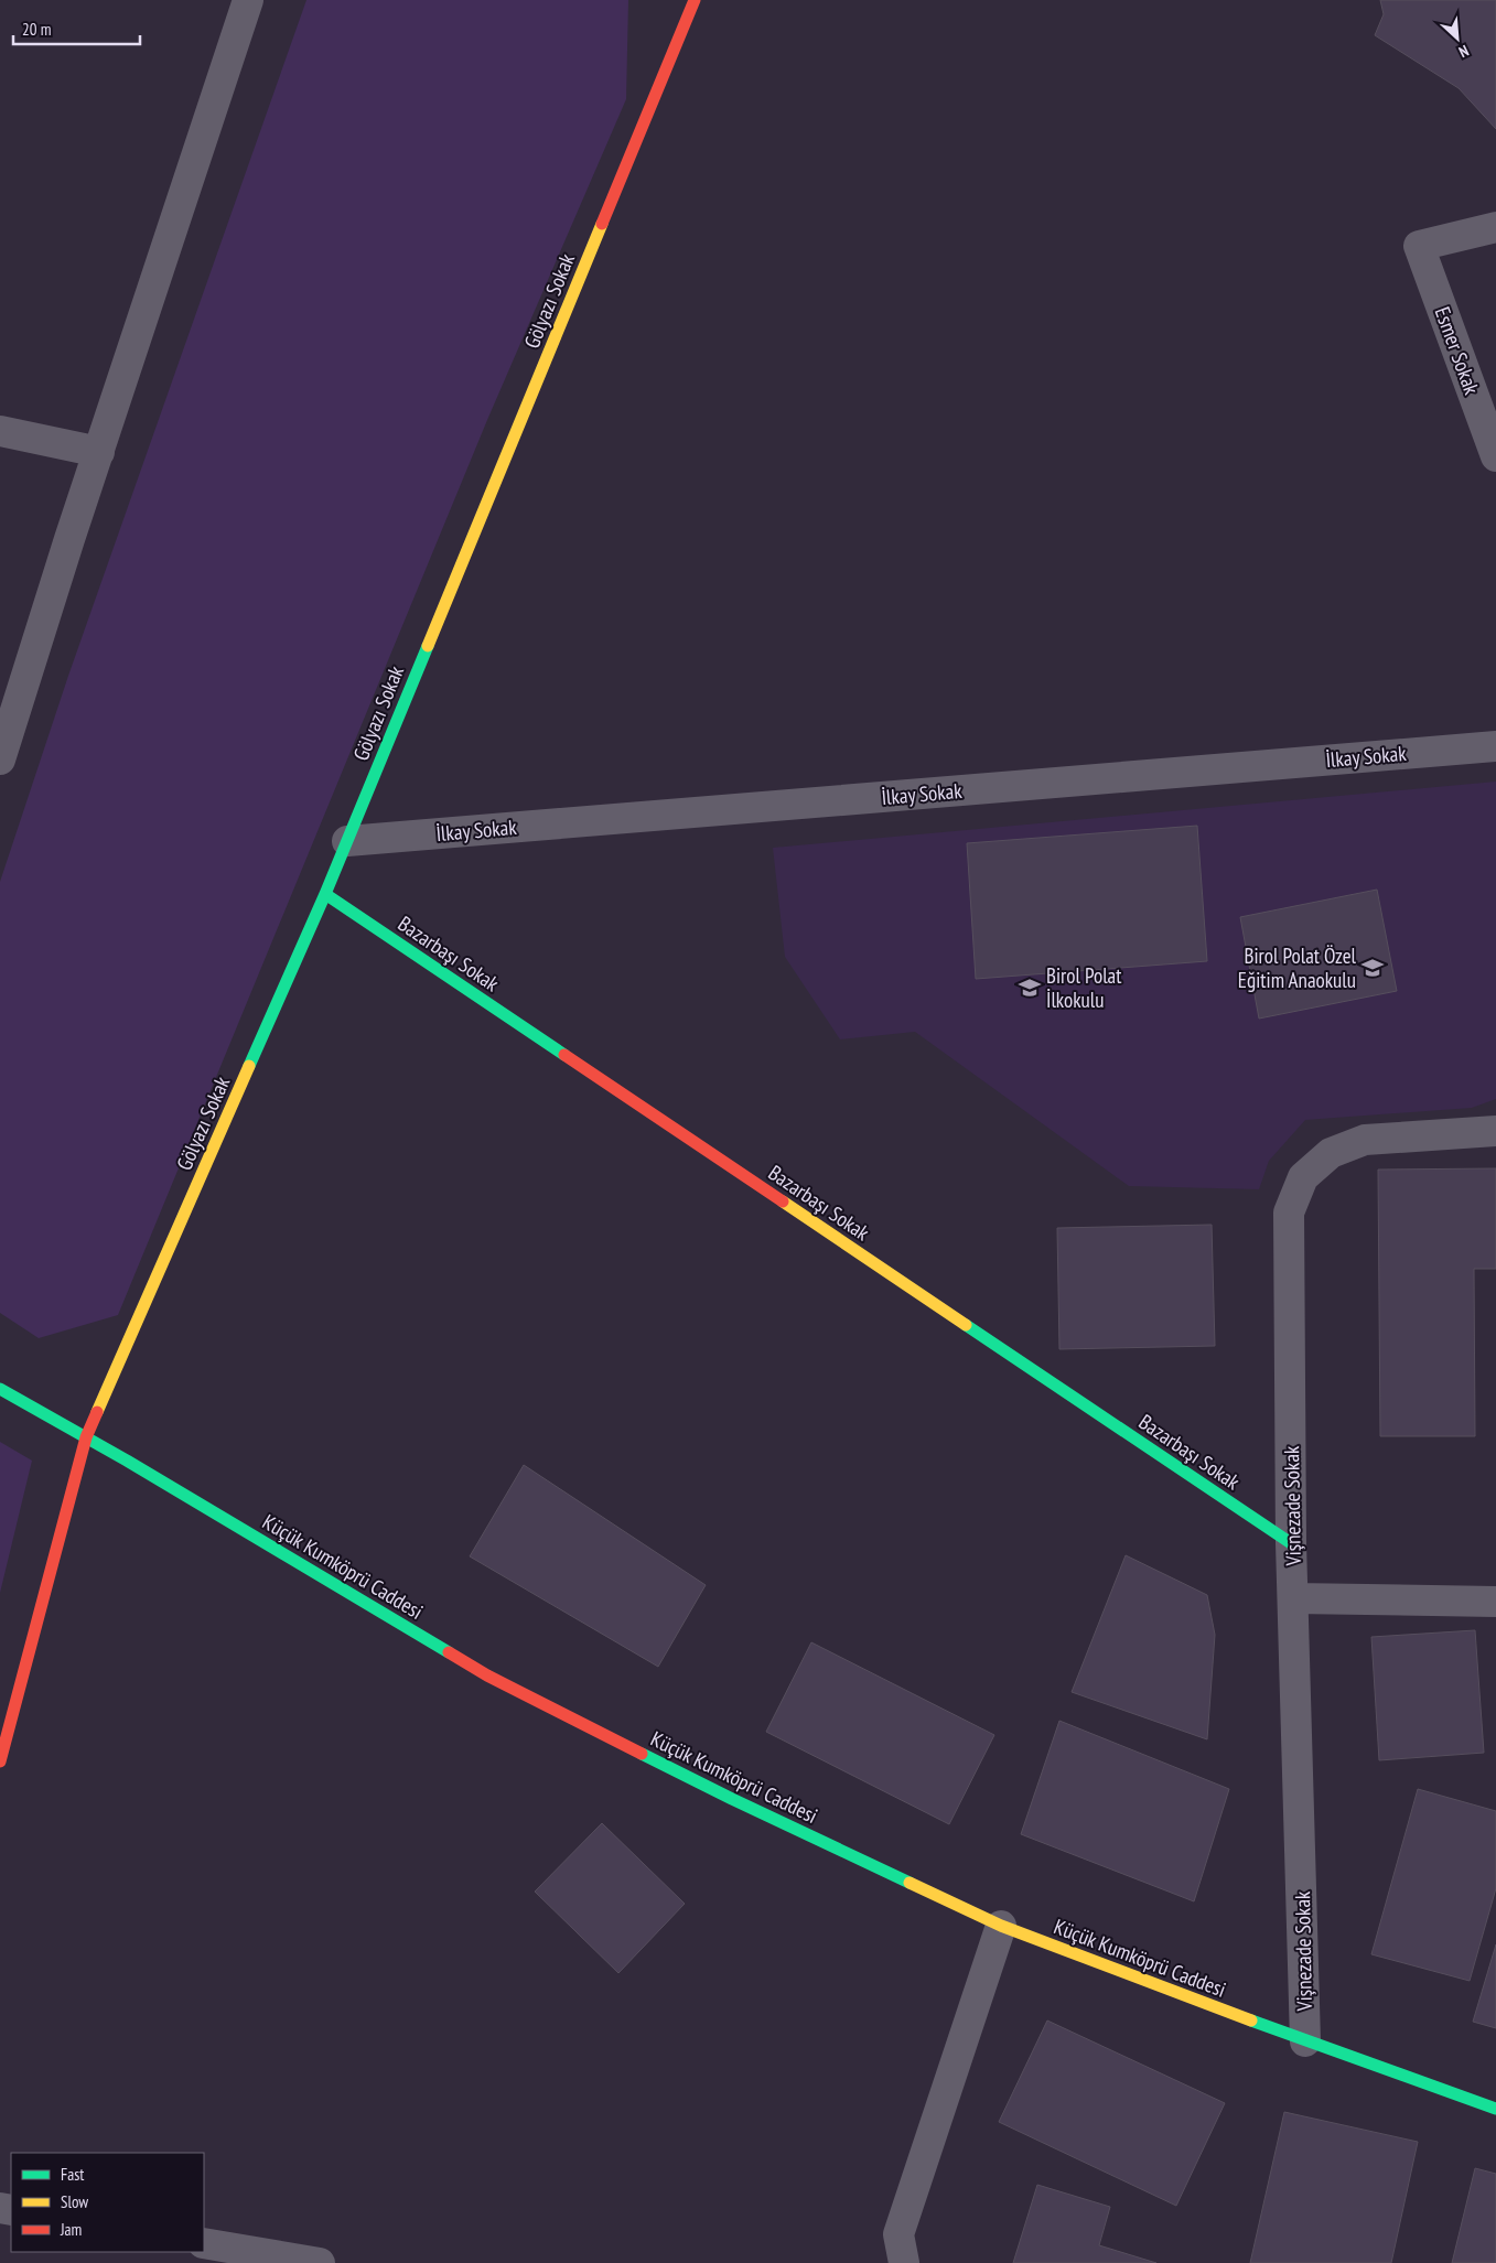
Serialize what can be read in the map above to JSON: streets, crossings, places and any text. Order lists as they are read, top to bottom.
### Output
{
  "streets": {
    "street": [
      "Gölyazı Sokak",
      "Esmer Sokak",
      "İlkay Sokak",
      "Bazarbaşı Sokak",
      "Vişnezade Sokak",
      "Küçük Kumköprü Caddesi"
    ]
  },
  "crossings": [
    ["Gölyazı Sokak", "İlkay Sokak"],
    ["Gölyazı Sokak", "Bazarbaşı Sokak"],
    ["Gölyazı Sokak", "Küçük Kumköprü Caddesi"],
    ["Bazarbaşı Sokak", "Vişnezade Sokak"],
    ["Vişnezade Sokak", "Küçük Kumköprü Caddesi"]
  ],
  "places": {
    "school or university": ["Birol Polat Özel Eğitim Anaokulu", "Birol Polat İlkokulu"]
  },
  "legend": ["Fast", "Slow", "Jam"],
  "scale_bar": "20 m",
  "north": "bottom right"
}
